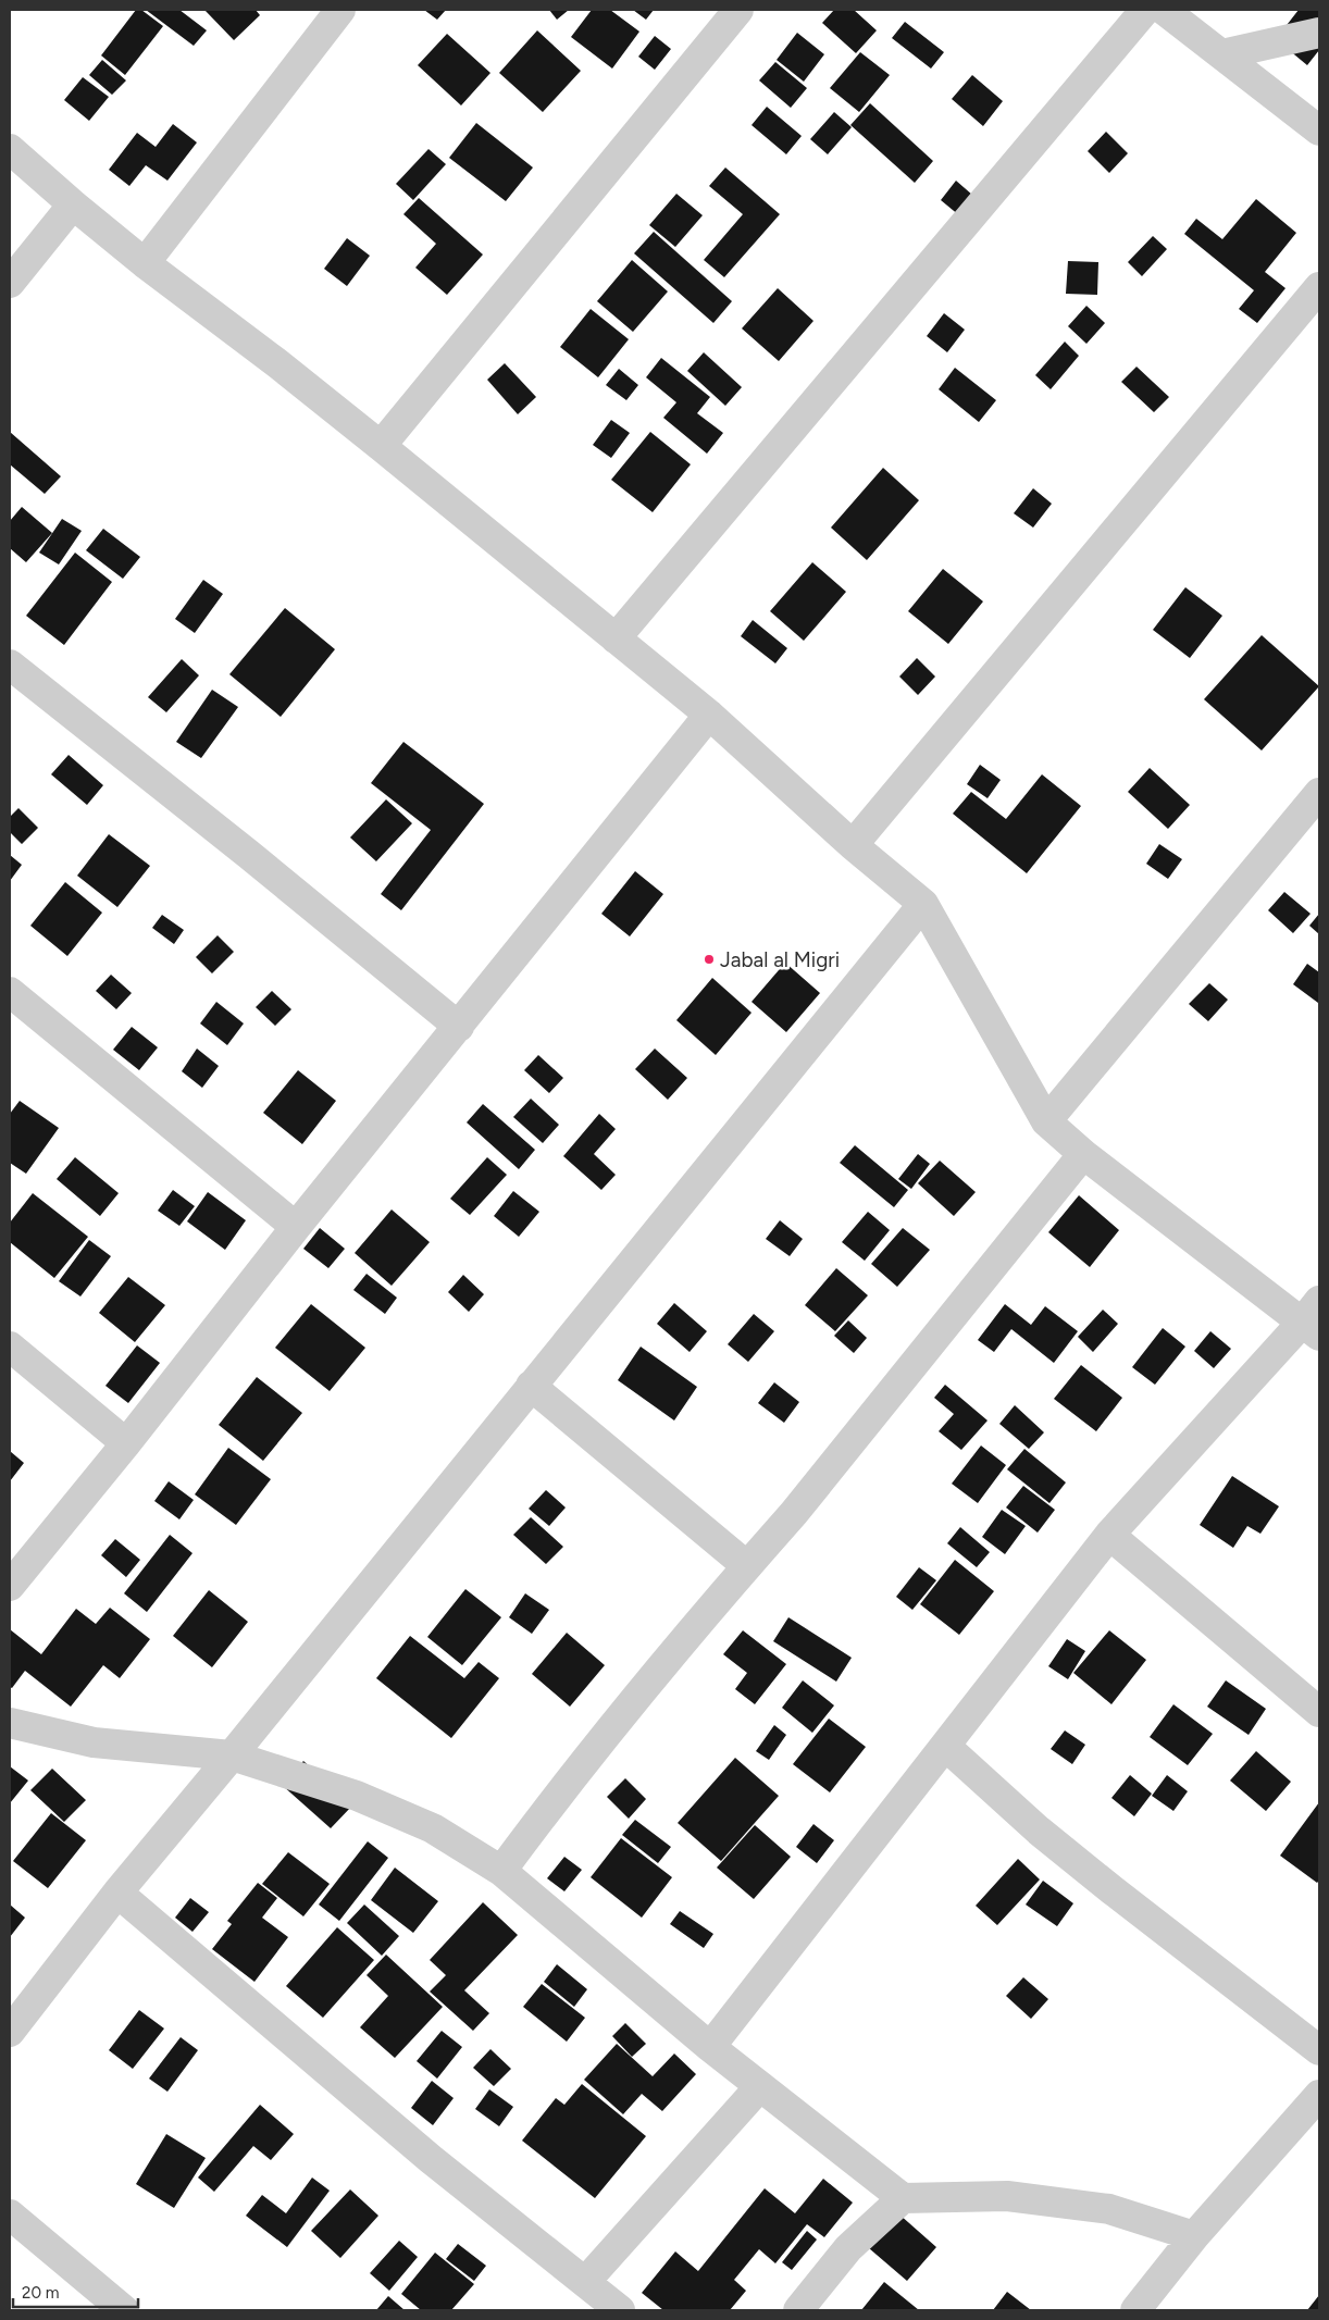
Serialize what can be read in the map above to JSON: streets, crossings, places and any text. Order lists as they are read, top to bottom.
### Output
{
  "places": ["Jabal al Migri"],
  "scale_bar": "20 m"
}
